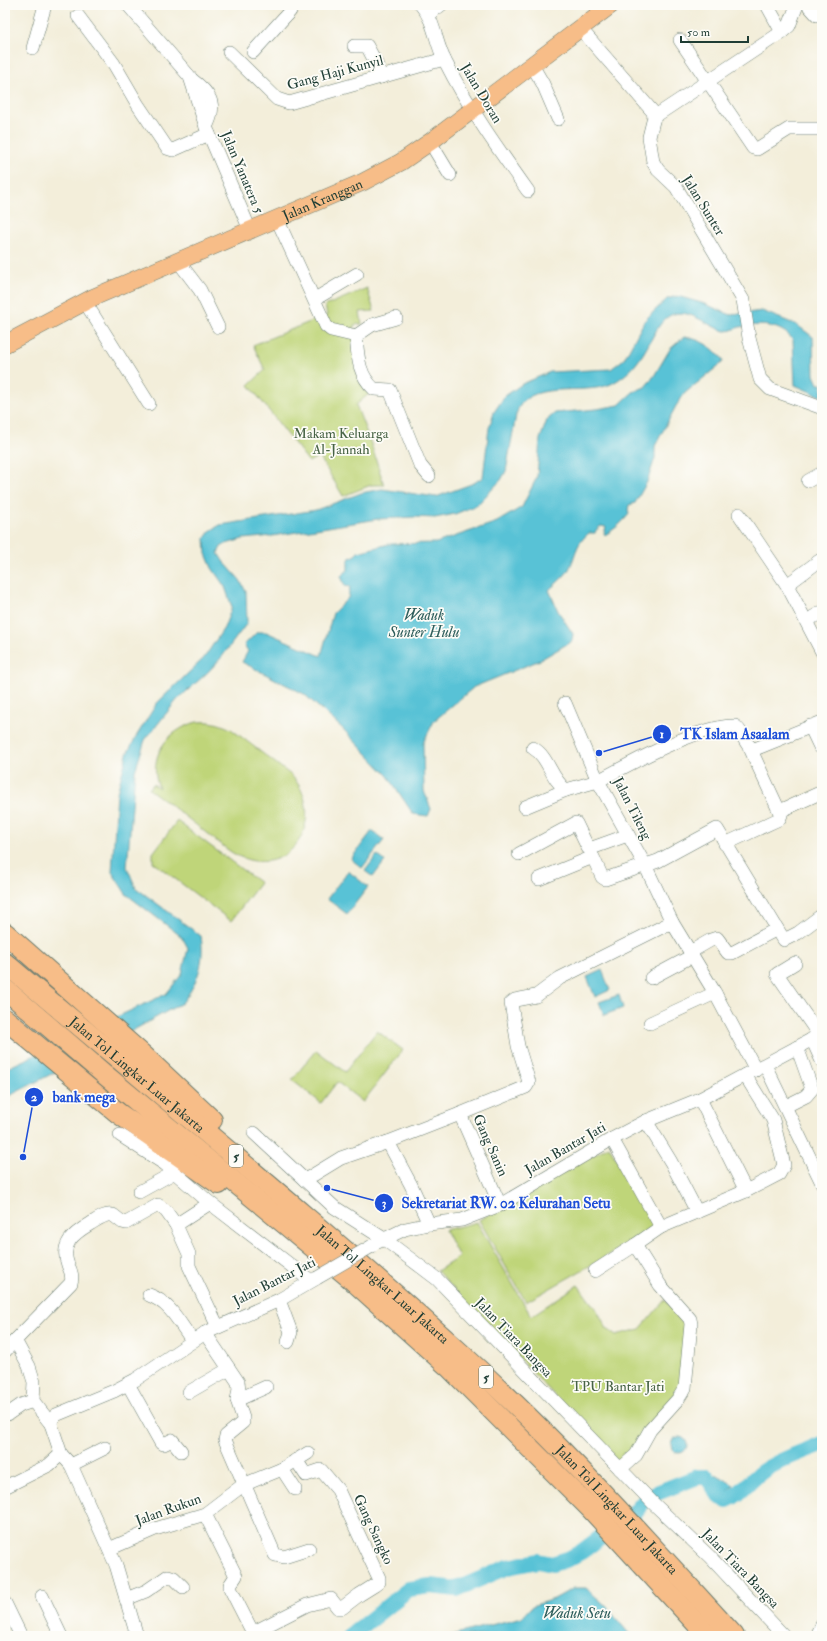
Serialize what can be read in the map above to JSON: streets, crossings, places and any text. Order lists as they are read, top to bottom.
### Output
{
  "streets": {
    "highway": ["Jalan Tol Lingkar Luar Jakarta", "5"],
    "main road": ["Jalan Kranggan"],
    "street": [
      "Gang Haji Kunyil",
      "Jalan Doran",
      "Jalan Yanatera 5",
      "Jalan Sunter",
      "Jalan Tileng",
      "Gang Sanin",
      "Jalan Bantar Jati",
      "Jalan Tiara Bangsa",
      "Jalan Rukun",
      "Gang Sangko"
    ]
  },
  "crossings": [
    ["Gang Haji Kunyil", "Jalan Doran"],
    ["Jalan Doran", "Jalan Kranggan"],
    ["Jalan Yanatera 5", "Jalan Kranggan"],
    ["Jalan Tileng", "Gang Sanin"],
    ["Jalan Tileng", "Jalan Bantar Jati"],
    ["Gang Sanin", "Jalan Bantar Jati"],
    ["Jalan Bantar Jati", "Jalan Tiara Bangsa"],
    ["Jalan Rukun", "Gang Sangko"]
  ],
  "water": ["Waduk Sunter Hulu", "Waduk Setu"],
  "parks": ["Makam Keluarga Al-Jannah", "TPU Bantar Jati"],
  "places": ["TK Islam Asaalam", "bank mega", "Sekretariat RW. 02 Kelurahan Setu"],
  "scale_bar": "50 m"
}
